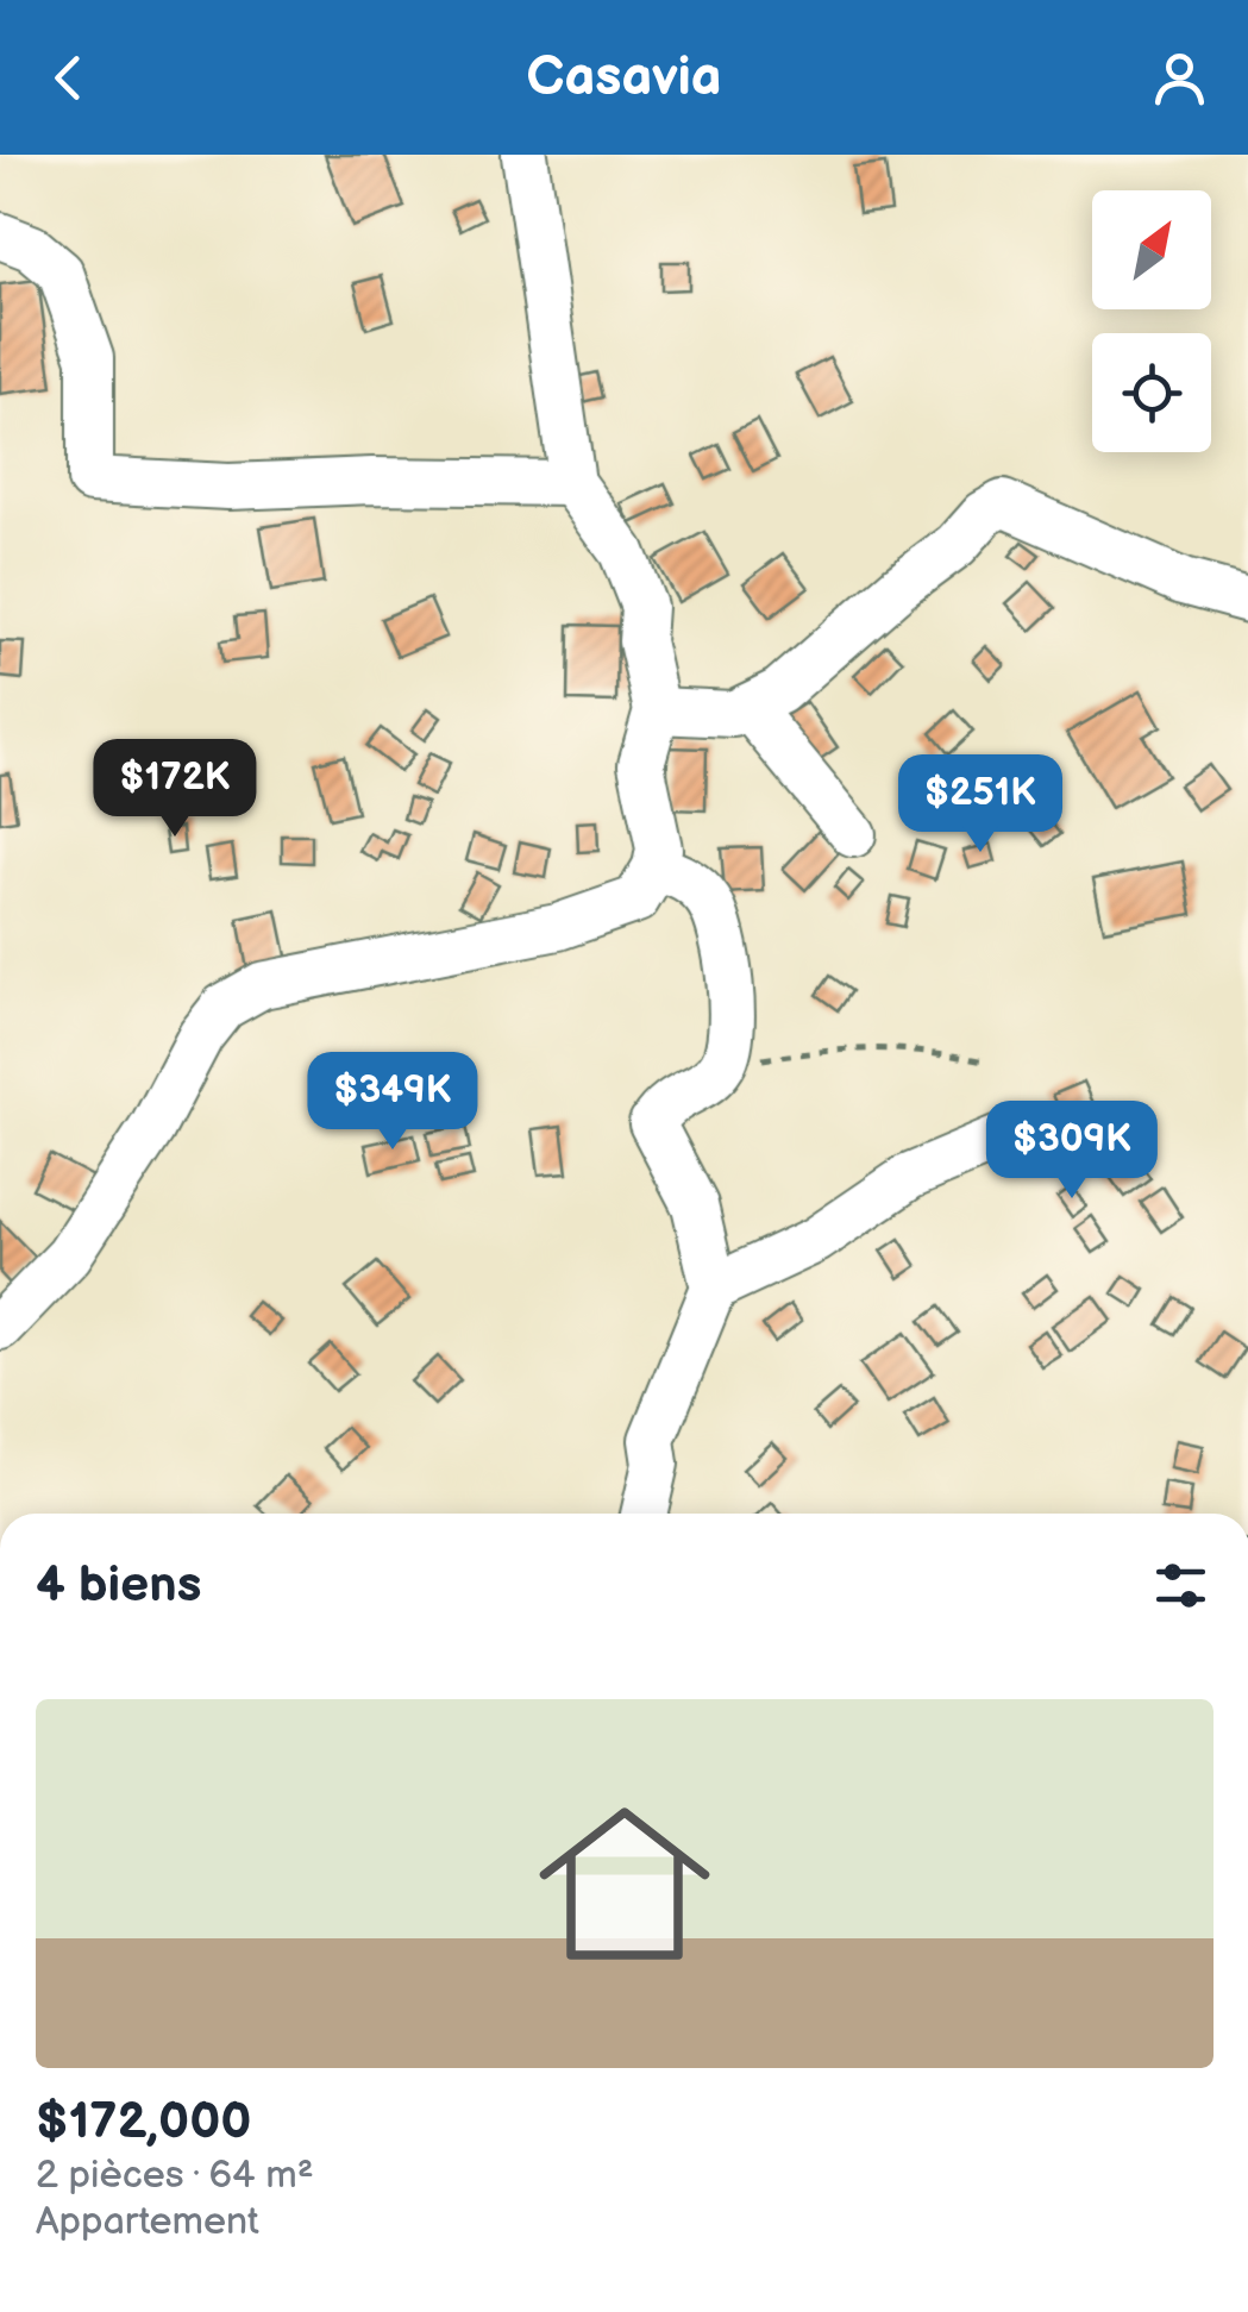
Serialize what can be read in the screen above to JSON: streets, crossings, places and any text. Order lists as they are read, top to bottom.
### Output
{
  "north": "top right",
  "page": {
    "header": "Casavia",
    "price": [
      "$172K",
      "$251K",
      "$349K",
      "$309K"
    ],
    "heading": "4 biens",
    "list": [
      {
        "name": "$172,000",
        "note": "2 pièces · 64 m² · Appartement"
      }
    ]
  }
}
